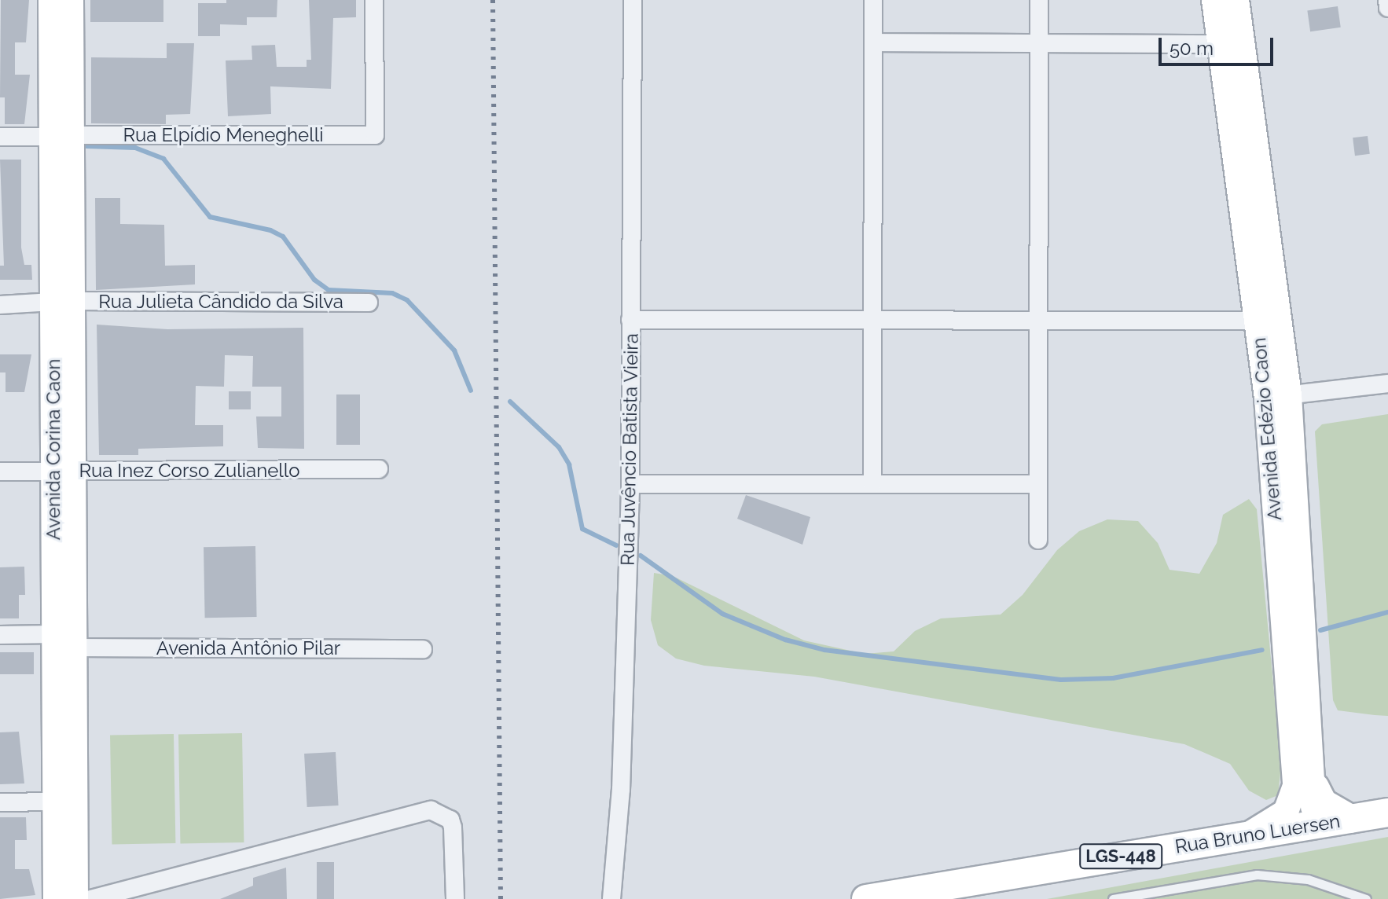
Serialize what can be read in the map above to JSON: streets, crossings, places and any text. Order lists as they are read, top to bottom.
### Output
{
  "streets": {
    "main road": [
      "Avenida Edézio Caon",
      "Avenida Corina Caon",
      "Rua Bruno Luersen",
      "LGS-448"
    ],
    "street": [
      "Rua Elpídio Meneghelli",
      "Rua Julieta Cândido da Silva",
      "Rua Juvêncio Batista Vieira",
      "Rua Inez Corso Zulianello",
      "Avenida Antônio Pilar"
    ]
  },
  "crossings": [
    ["Rua Elpídio Meneghelli", "Avenida Corina Caon"],
    ["Rua Julieta Cândido da Silva", "Avenida Corina Caon"],
    ["Avenida Edézio Caon", "Rua Bruno Luersen"],
    ["Avenida Corina Caon", "Rua Inez Corso Zulianello"],
    ["Avenida Corina Caon", "Avenida Antônio Pilar"]
  ],
  "scale_bar": "50 m"
}
